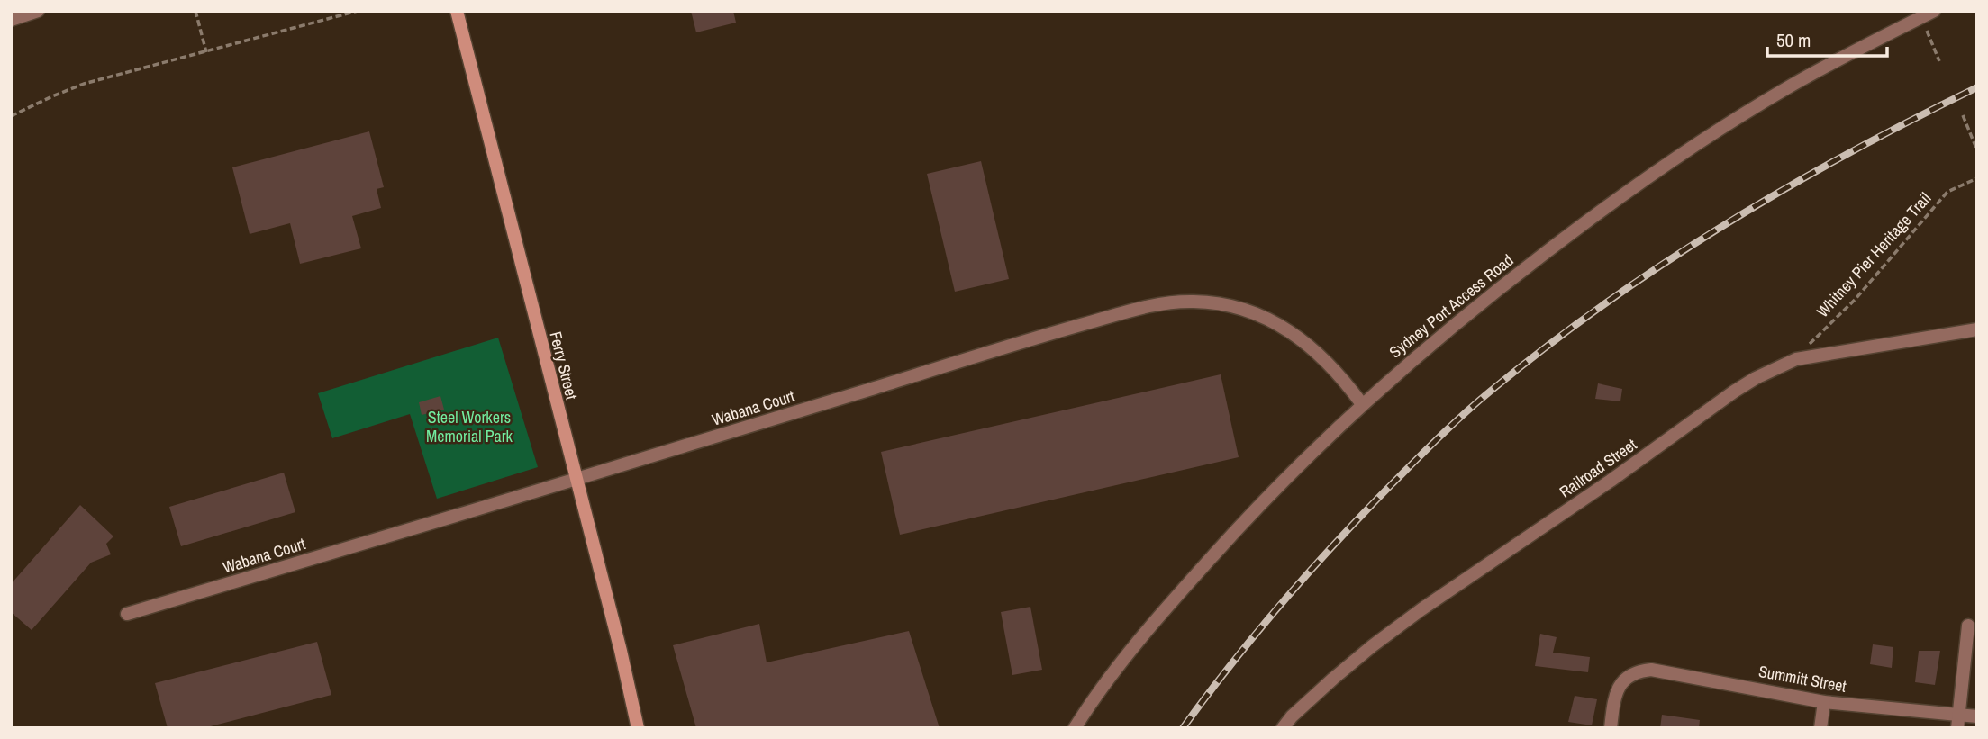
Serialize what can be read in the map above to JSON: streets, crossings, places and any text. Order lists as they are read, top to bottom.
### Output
{
  "streets": {
    "main road": ["Ferry Street"],
    "street": [
      "Sydney Port Access Road",
      "Wabana Court",
      "Railroad Street",
      "Summitt Street"
    ],
    "path": ["Whitney Pier Heritage Trail"]
  },
  "crossings": [
    ["Whitney Pier Heritage Trail", "Railroad Street"],
    ["Sydney Port Access Road", "Wabana Court"],
    ["Ferry Street", "Wabana Court"]
  ],
  "parks": ["Steel Workers Memorial Park"],
  "scale_bar": "50 m"
}
